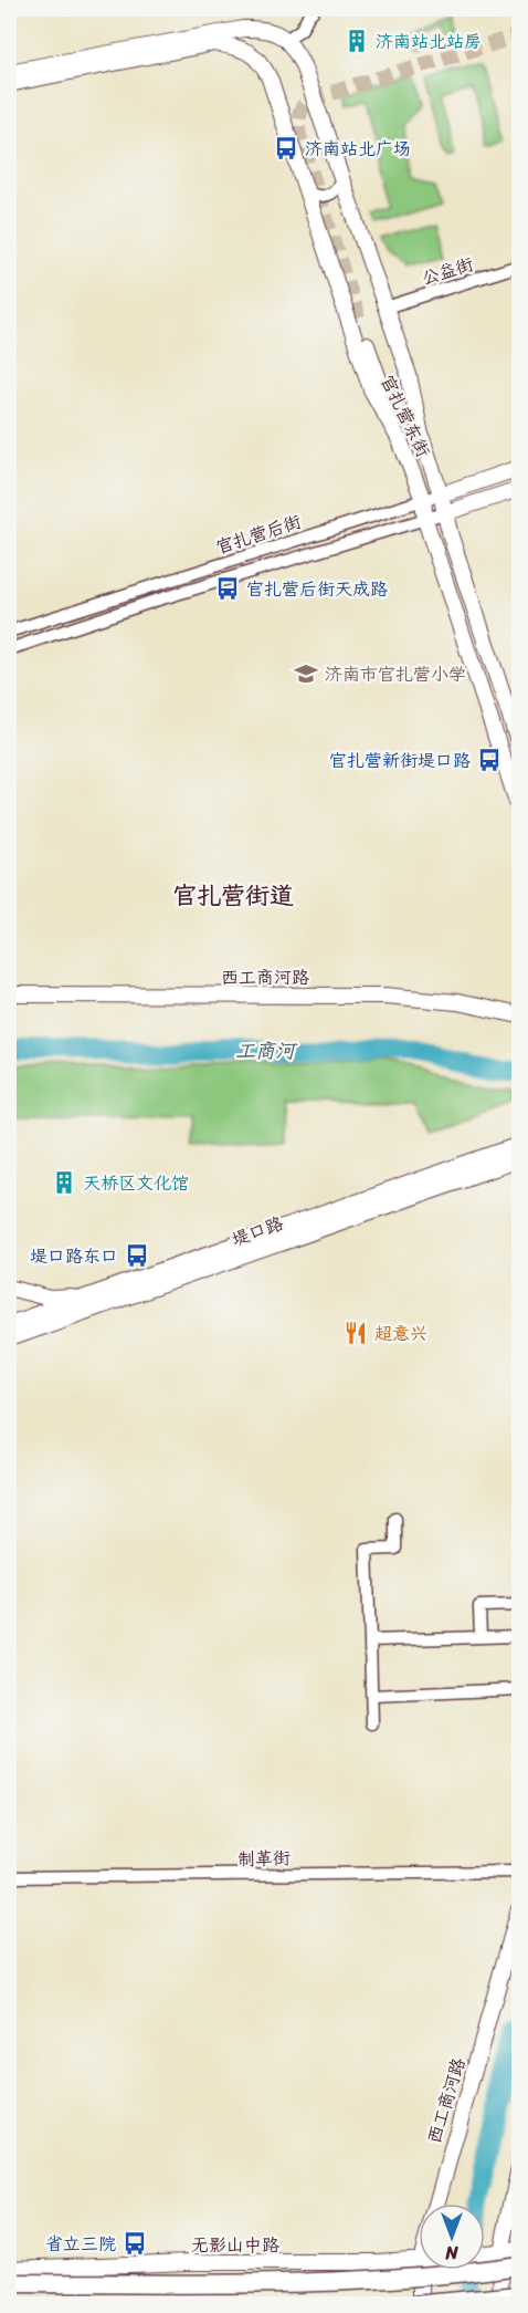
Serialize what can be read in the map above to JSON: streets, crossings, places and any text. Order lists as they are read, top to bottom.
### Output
{
  "streets": {
    "main road": [
      "官扎营东街",
      "官扎营后街",
      "西工商河路",
      "堤口路",
      "无影山中路"
    ],
    "street": ["公益街", "制革街"]
  },
  "crossings": [
    ["公益街", "官扎营东街"],
    ["官扎营东街", "官扎营后街"]
  ],
  "districts": ["官扎营街道"],
  "water": ["工商河"],
  "places": {
    "building": ["济南站北站房", "天桥区文化馆"],
    "bus stop": [
      "济南站北广场",
      "官扎营后街天成路",
      "官扎营新街堤口路",
      "堤口路东口",
      "省立三院"
    ],
    "school or university": ["济南市官扎营小学"],
    "restaurant": ["超意兴"]
  },
  "north": "bottom"
}
